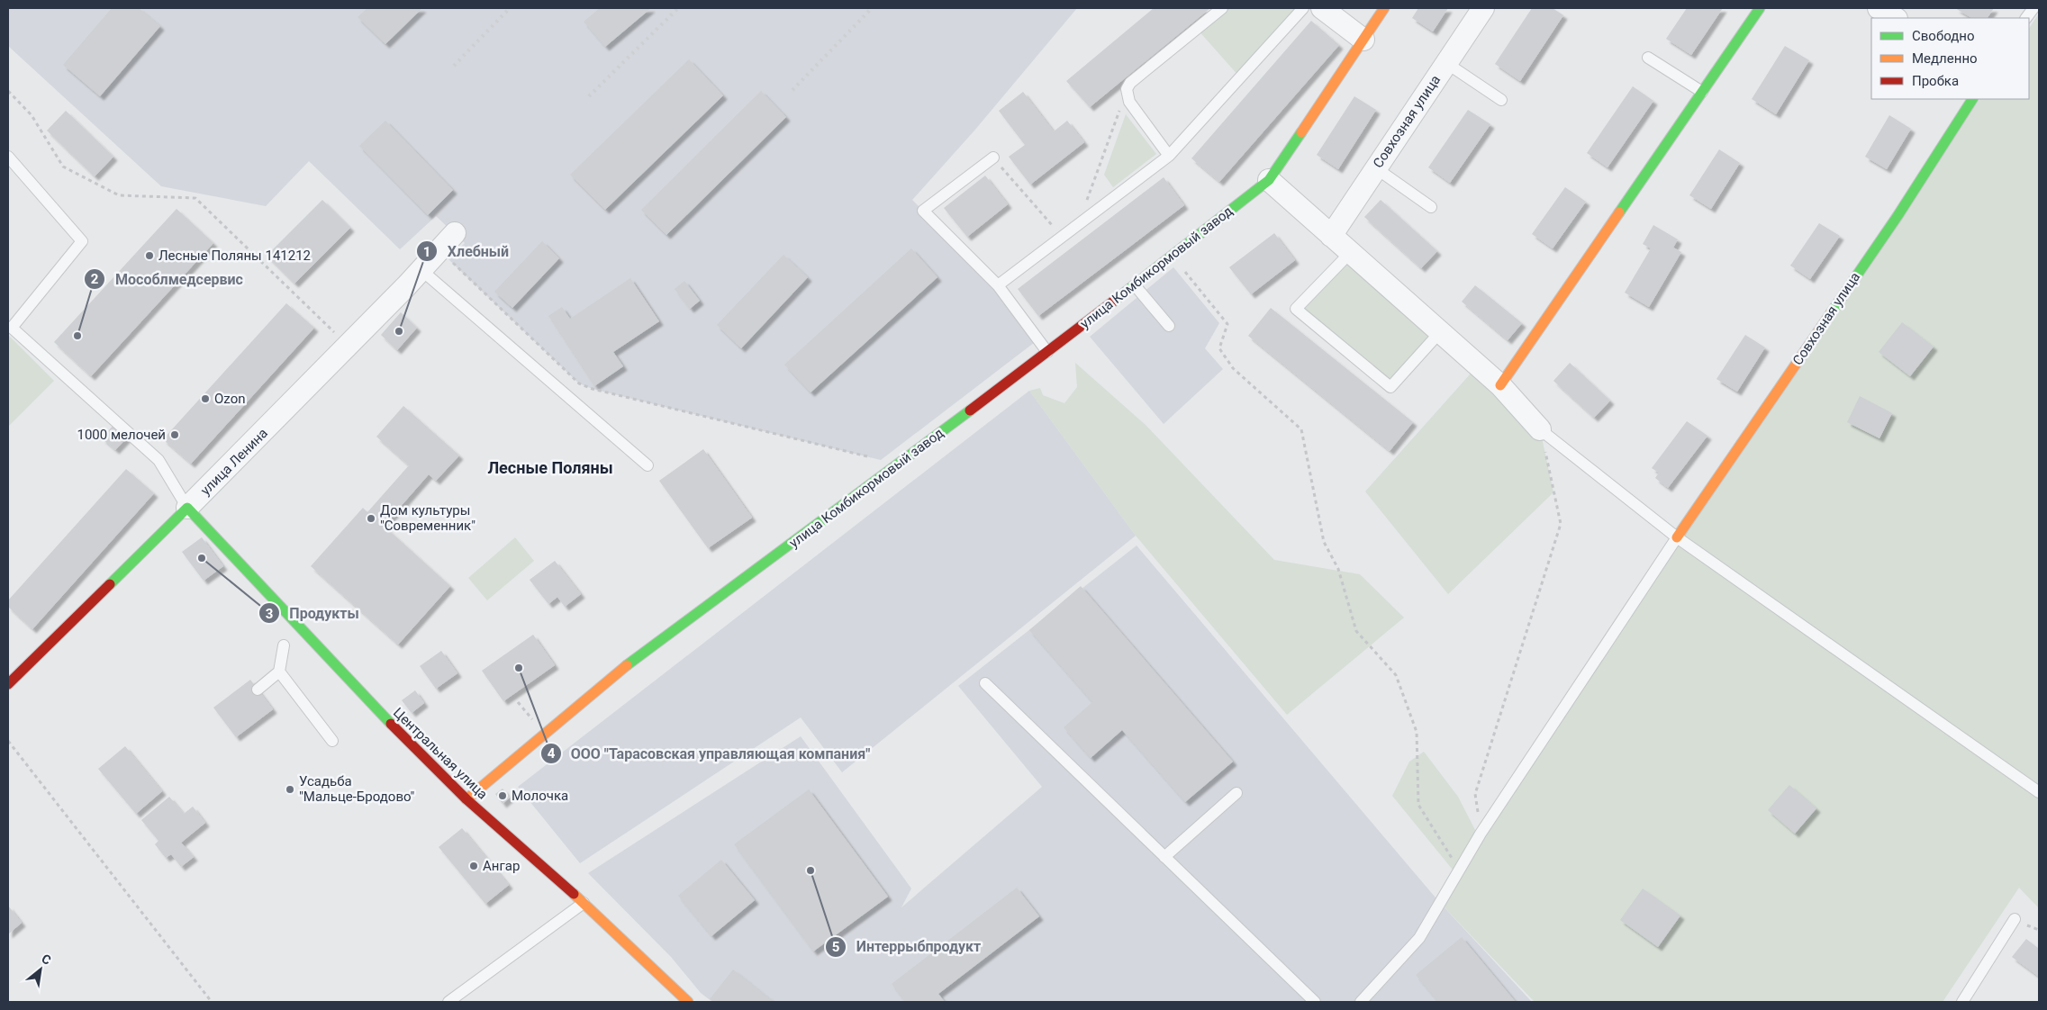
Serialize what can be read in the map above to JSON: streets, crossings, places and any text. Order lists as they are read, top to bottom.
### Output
{
  "streets": {
    "street": [
      "Совхозная улица",
      "улица Комбикормовый завод",
      "улица Ленина",
      "Центральная улица"
    ]
  },
  "crossings": [
    ["улица Комбикормовый завод", "Центральная улица"],
    ["улица Ленина", "Центральная улица"]
  ],
  "districts": ["Лесные Поляны"],
  "places": [
    "Лесные Поляны 141212",
    "Хлебный",
    "Мособлмедсервис",
    "Ozon",
    "1000 мелочей",
    "Дом культуры \"Современник\"",
    "Продукты",
    "ООО \"Тарасовская управляющая компания\"",
    "Усадьба \"Мальце-Бродово\"",
    "Молочка",
    "Ангар",
    "Интеррыбпродукт"
  ],
  "legend": ["Свободно", "Медленно", "Пробка"],
  "north": "top right"
}
